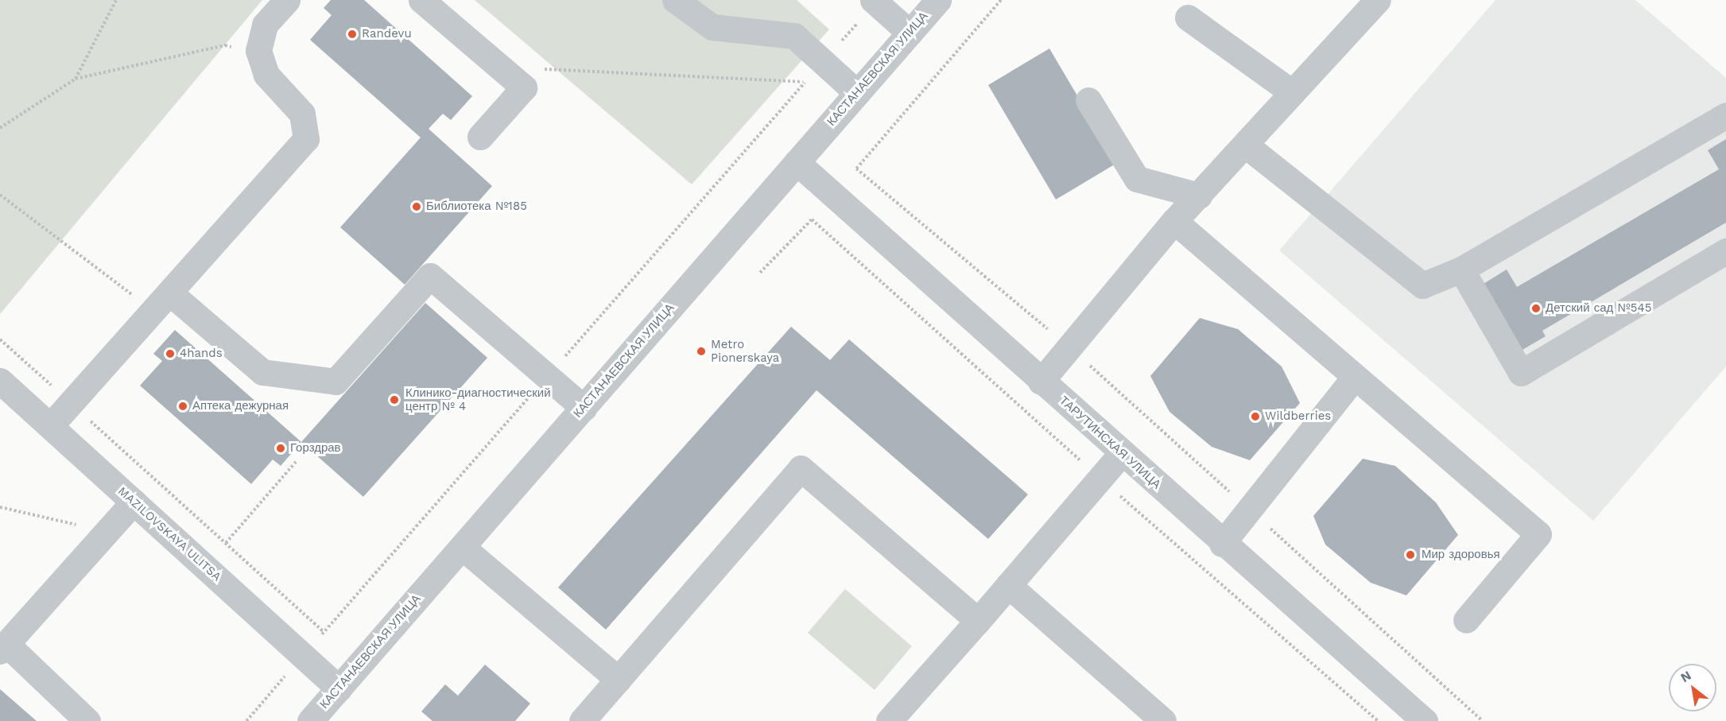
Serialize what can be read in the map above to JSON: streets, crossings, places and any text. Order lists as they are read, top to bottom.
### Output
{
  "streets": {
    "street": ["КАСТАНАЕВСКАЯ УЛИЦА", "ТАРУТИНСКАЯ УЛИЦА", "MAZILOVSKAYA ULITSA"]
  },
  "crossings": [
    ["КАСТАНАЕВСКАЯ УЛИЦА", "ТАРУТИНСКАЯ УЛИЦА"],
    ["КАСТАНАЕВСКАЯ УЛИЦА", "MAZILOVSKAYA ULITSA"]
  ],
  "places": [
    "Randevu",
    "Библиотека №185",
    "Детский сад №545",
    "Metro Pionerskaya",
    "4hands",
    "Клинико-диагностический центр № 4",
    "Аптека дежурная",
    "Wildberries",
    "Горздрав",
    "Мир здоровья"
  ],
  "north": "top left"
}
